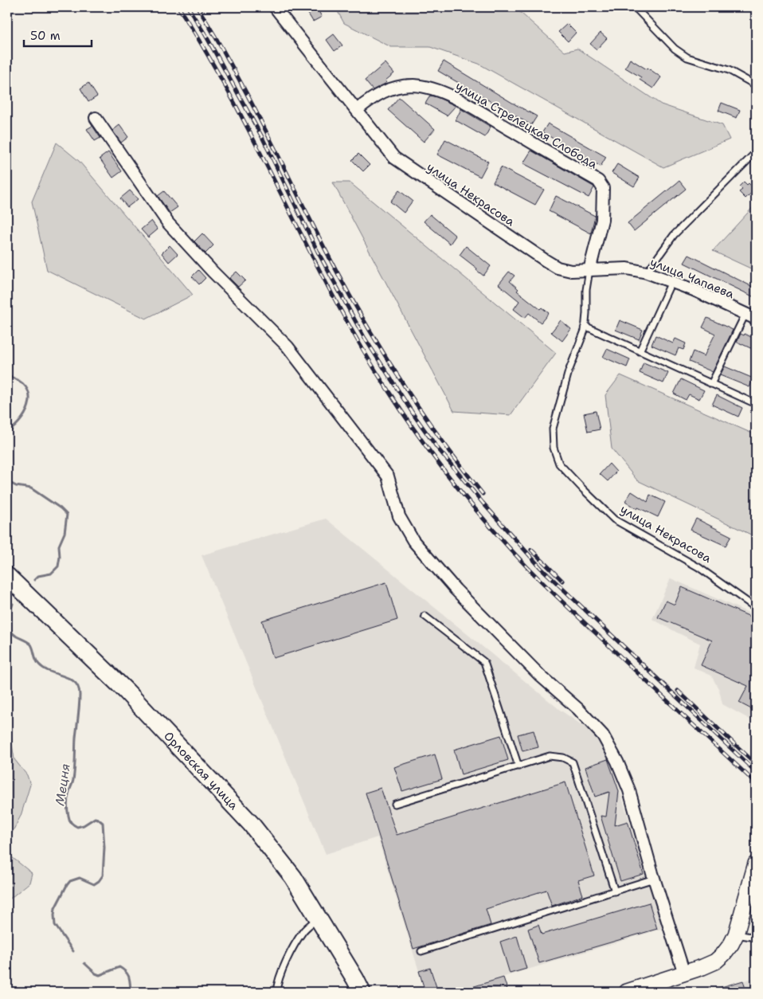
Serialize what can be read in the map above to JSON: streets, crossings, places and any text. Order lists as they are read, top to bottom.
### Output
{
  "streets": {
    "main road": ["Орловская улица"],
    "street": ["улица Стрелецкая Слобода", "улица Некрасова", "улица Чапаева"]
  },
  "crossings": [
    ["улица Стрелецкая Слобода", "улица Некрасова"],
    ["улица Стрелецкая Слобода", "улица Чапаева"],
    ["улица Некрасова", "улица Чапаева"]
  ],
  "water": ["Мецня"],
  "scale_bar": "50 m"
}
